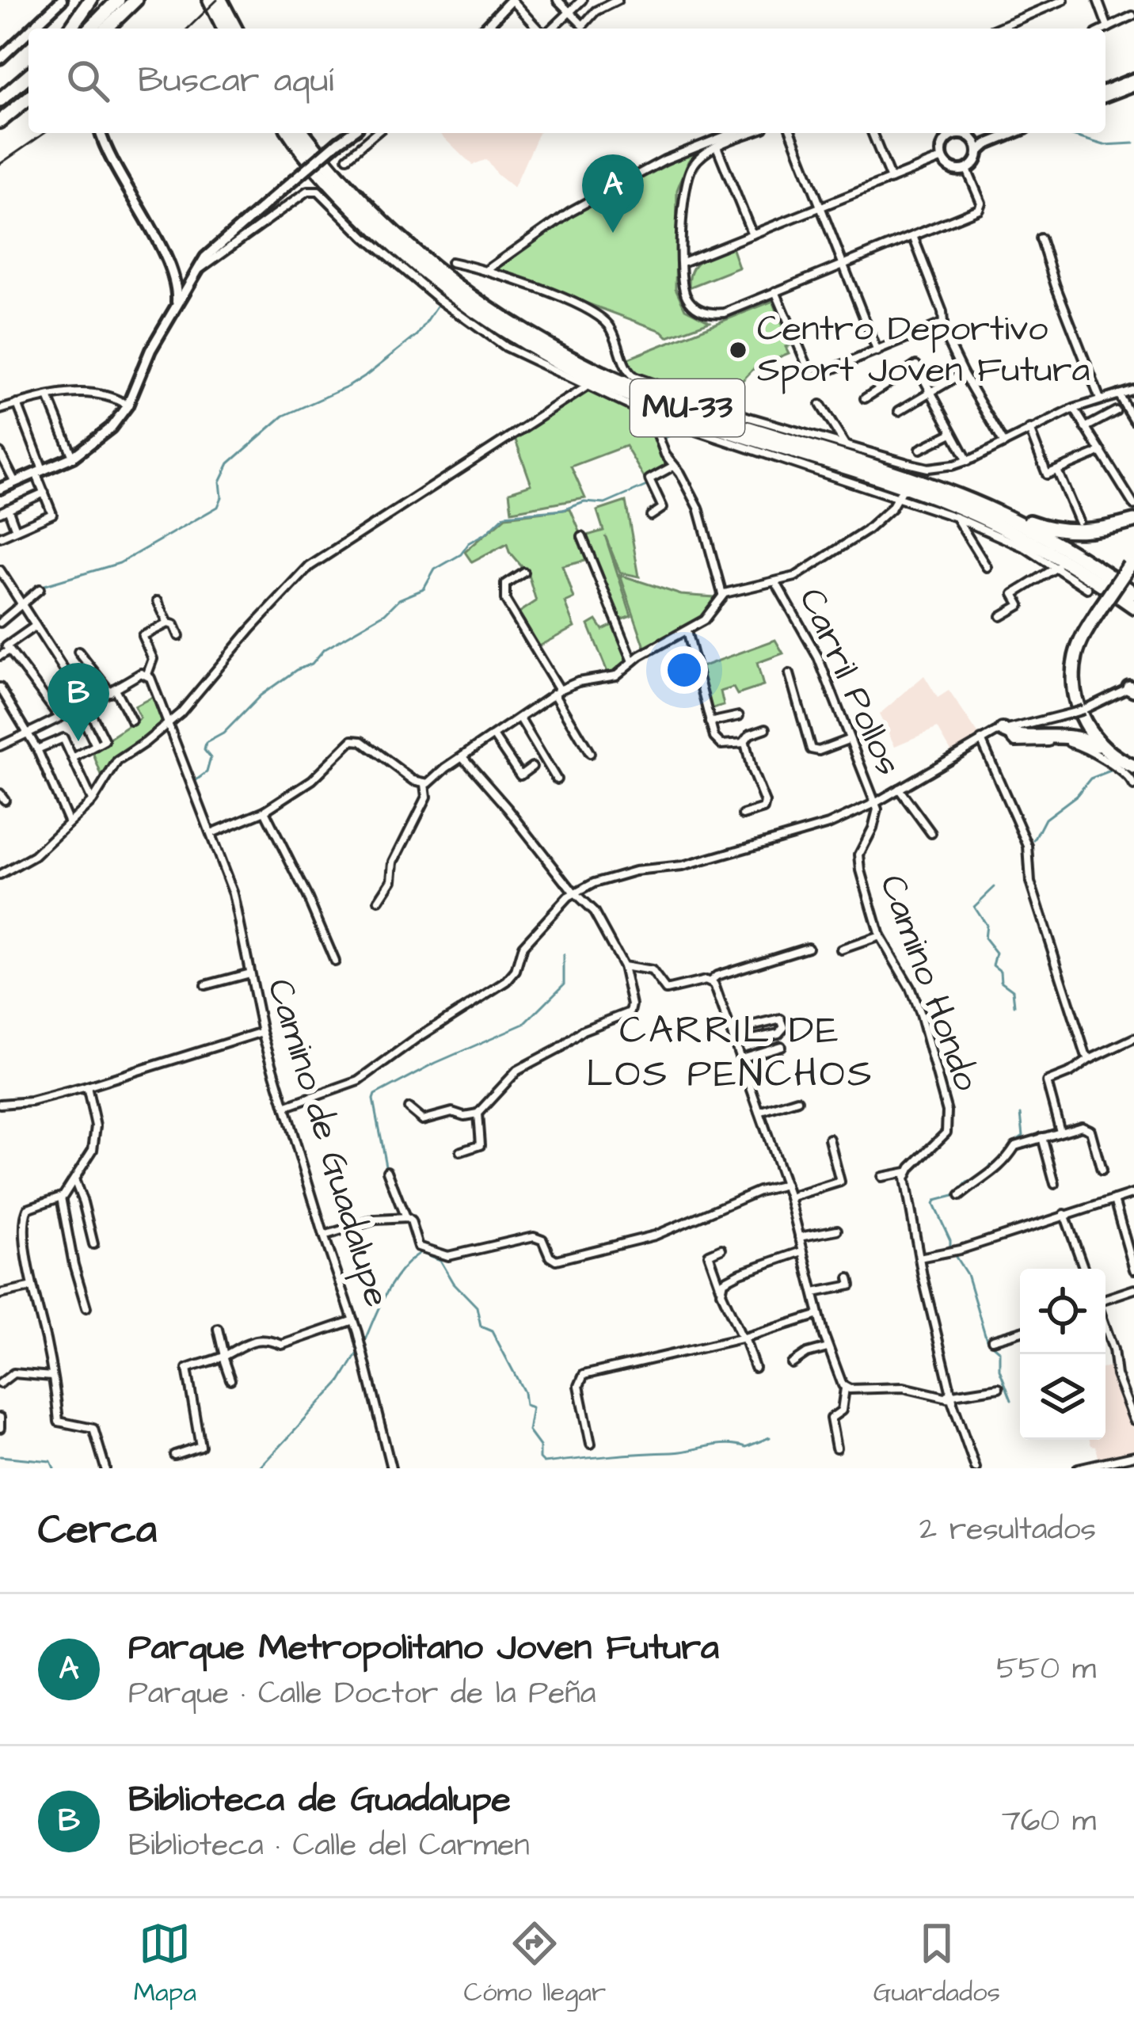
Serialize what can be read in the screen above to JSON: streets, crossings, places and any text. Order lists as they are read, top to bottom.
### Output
{
  "streets": {
    "highway": ["MU-33"],
    "street": ["Carril Pollos", "Camino Hondo", "Camino de Guadalupe"]
  },
  "crossings": [
    ["Carril Pollos", "Camino Hondo"]
  ],
  "districts": ["CARRIL DE LOS PENCHOS"],
  "places": ["Centro Deportivo Sport Joven Futura"],
  "page": {
    "search": "Buscar aquí",
    "pins": ["A", "B"],
    "heading": ["Cerca", "2 resultados"],
    "list": [
      {
        "mark": "A",
        "name": "Parque Metropolitano Joven Futura",
        "note": "Parque · Calle Doctor de la Peña",
        "value": "550 m"
      },
      {
        "mark": "B",
        "name": "Biblioteca de Guadalupe",
        "note": "Biblioteca · Calle del Carmen",
        "value": "760 m"
      }
    ],
    "nav": ["Mapa", "Cómo llegar", "Guardados"]
  }
}
